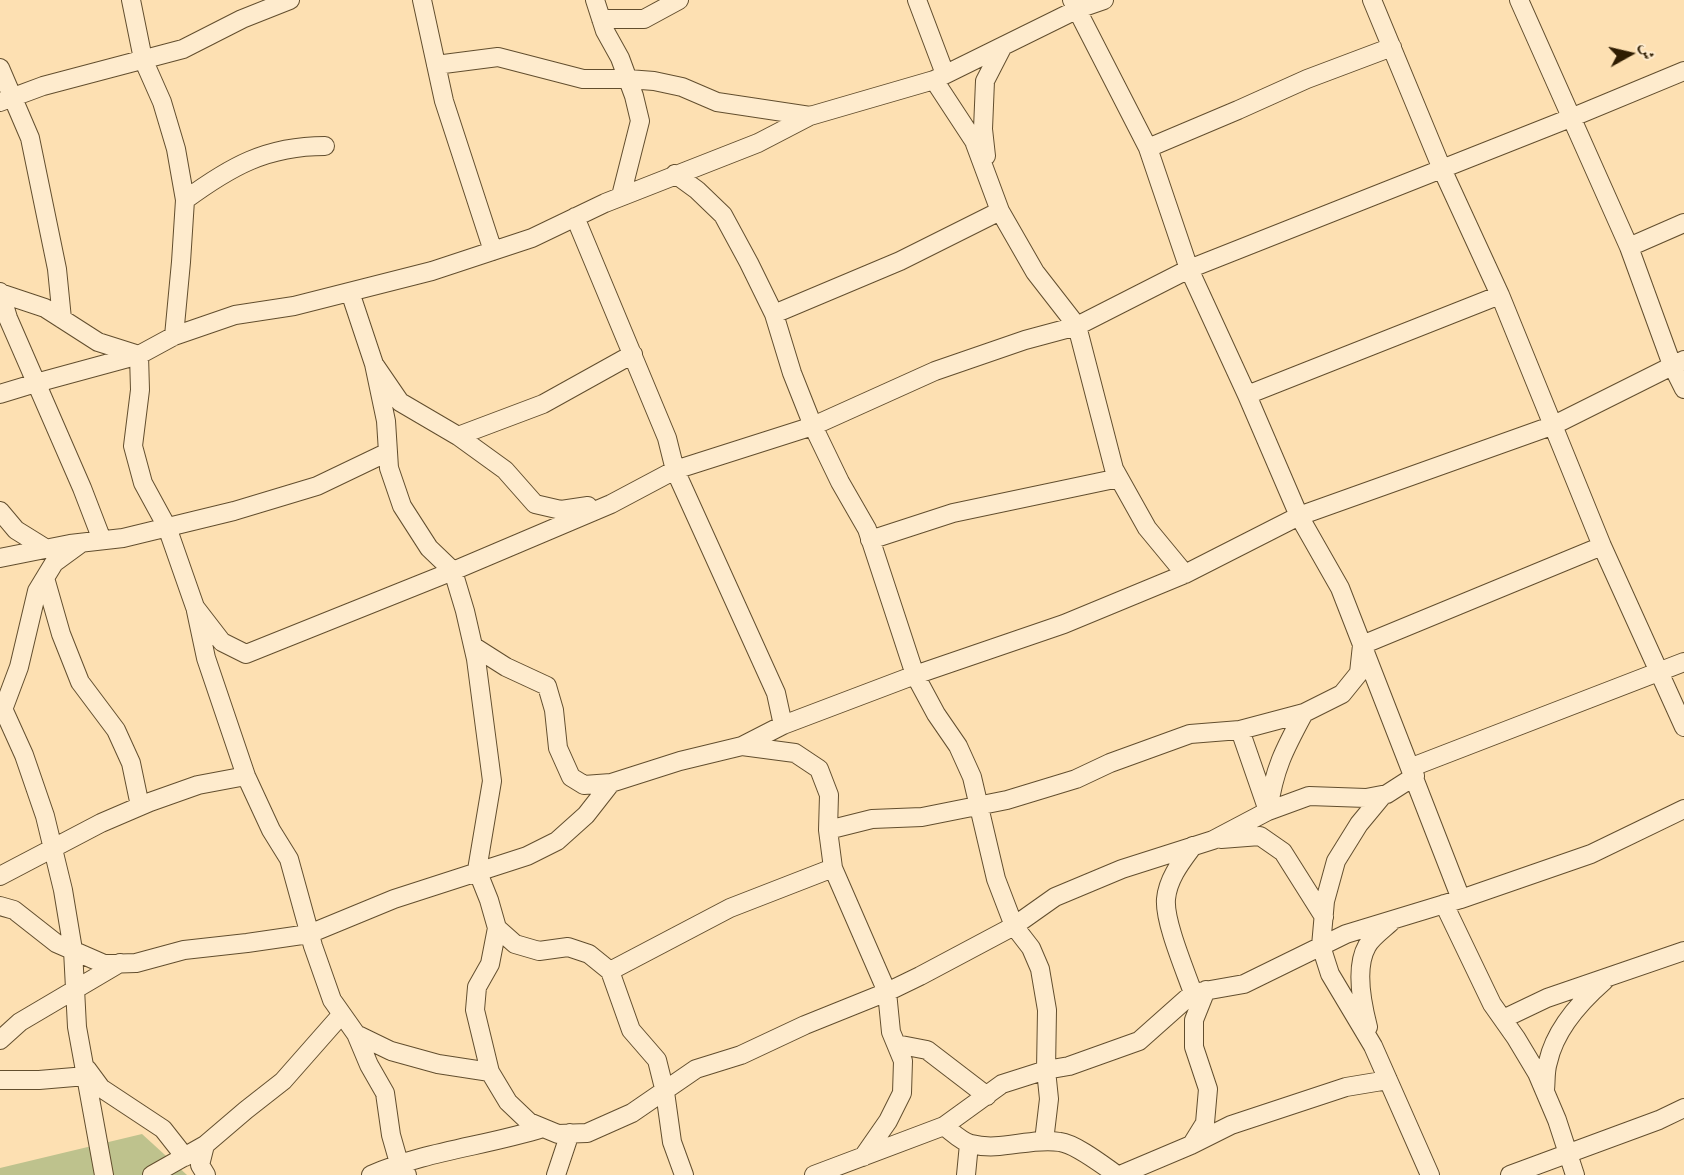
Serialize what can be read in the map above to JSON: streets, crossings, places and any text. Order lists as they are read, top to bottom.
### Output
{
  "north": "right"
}
